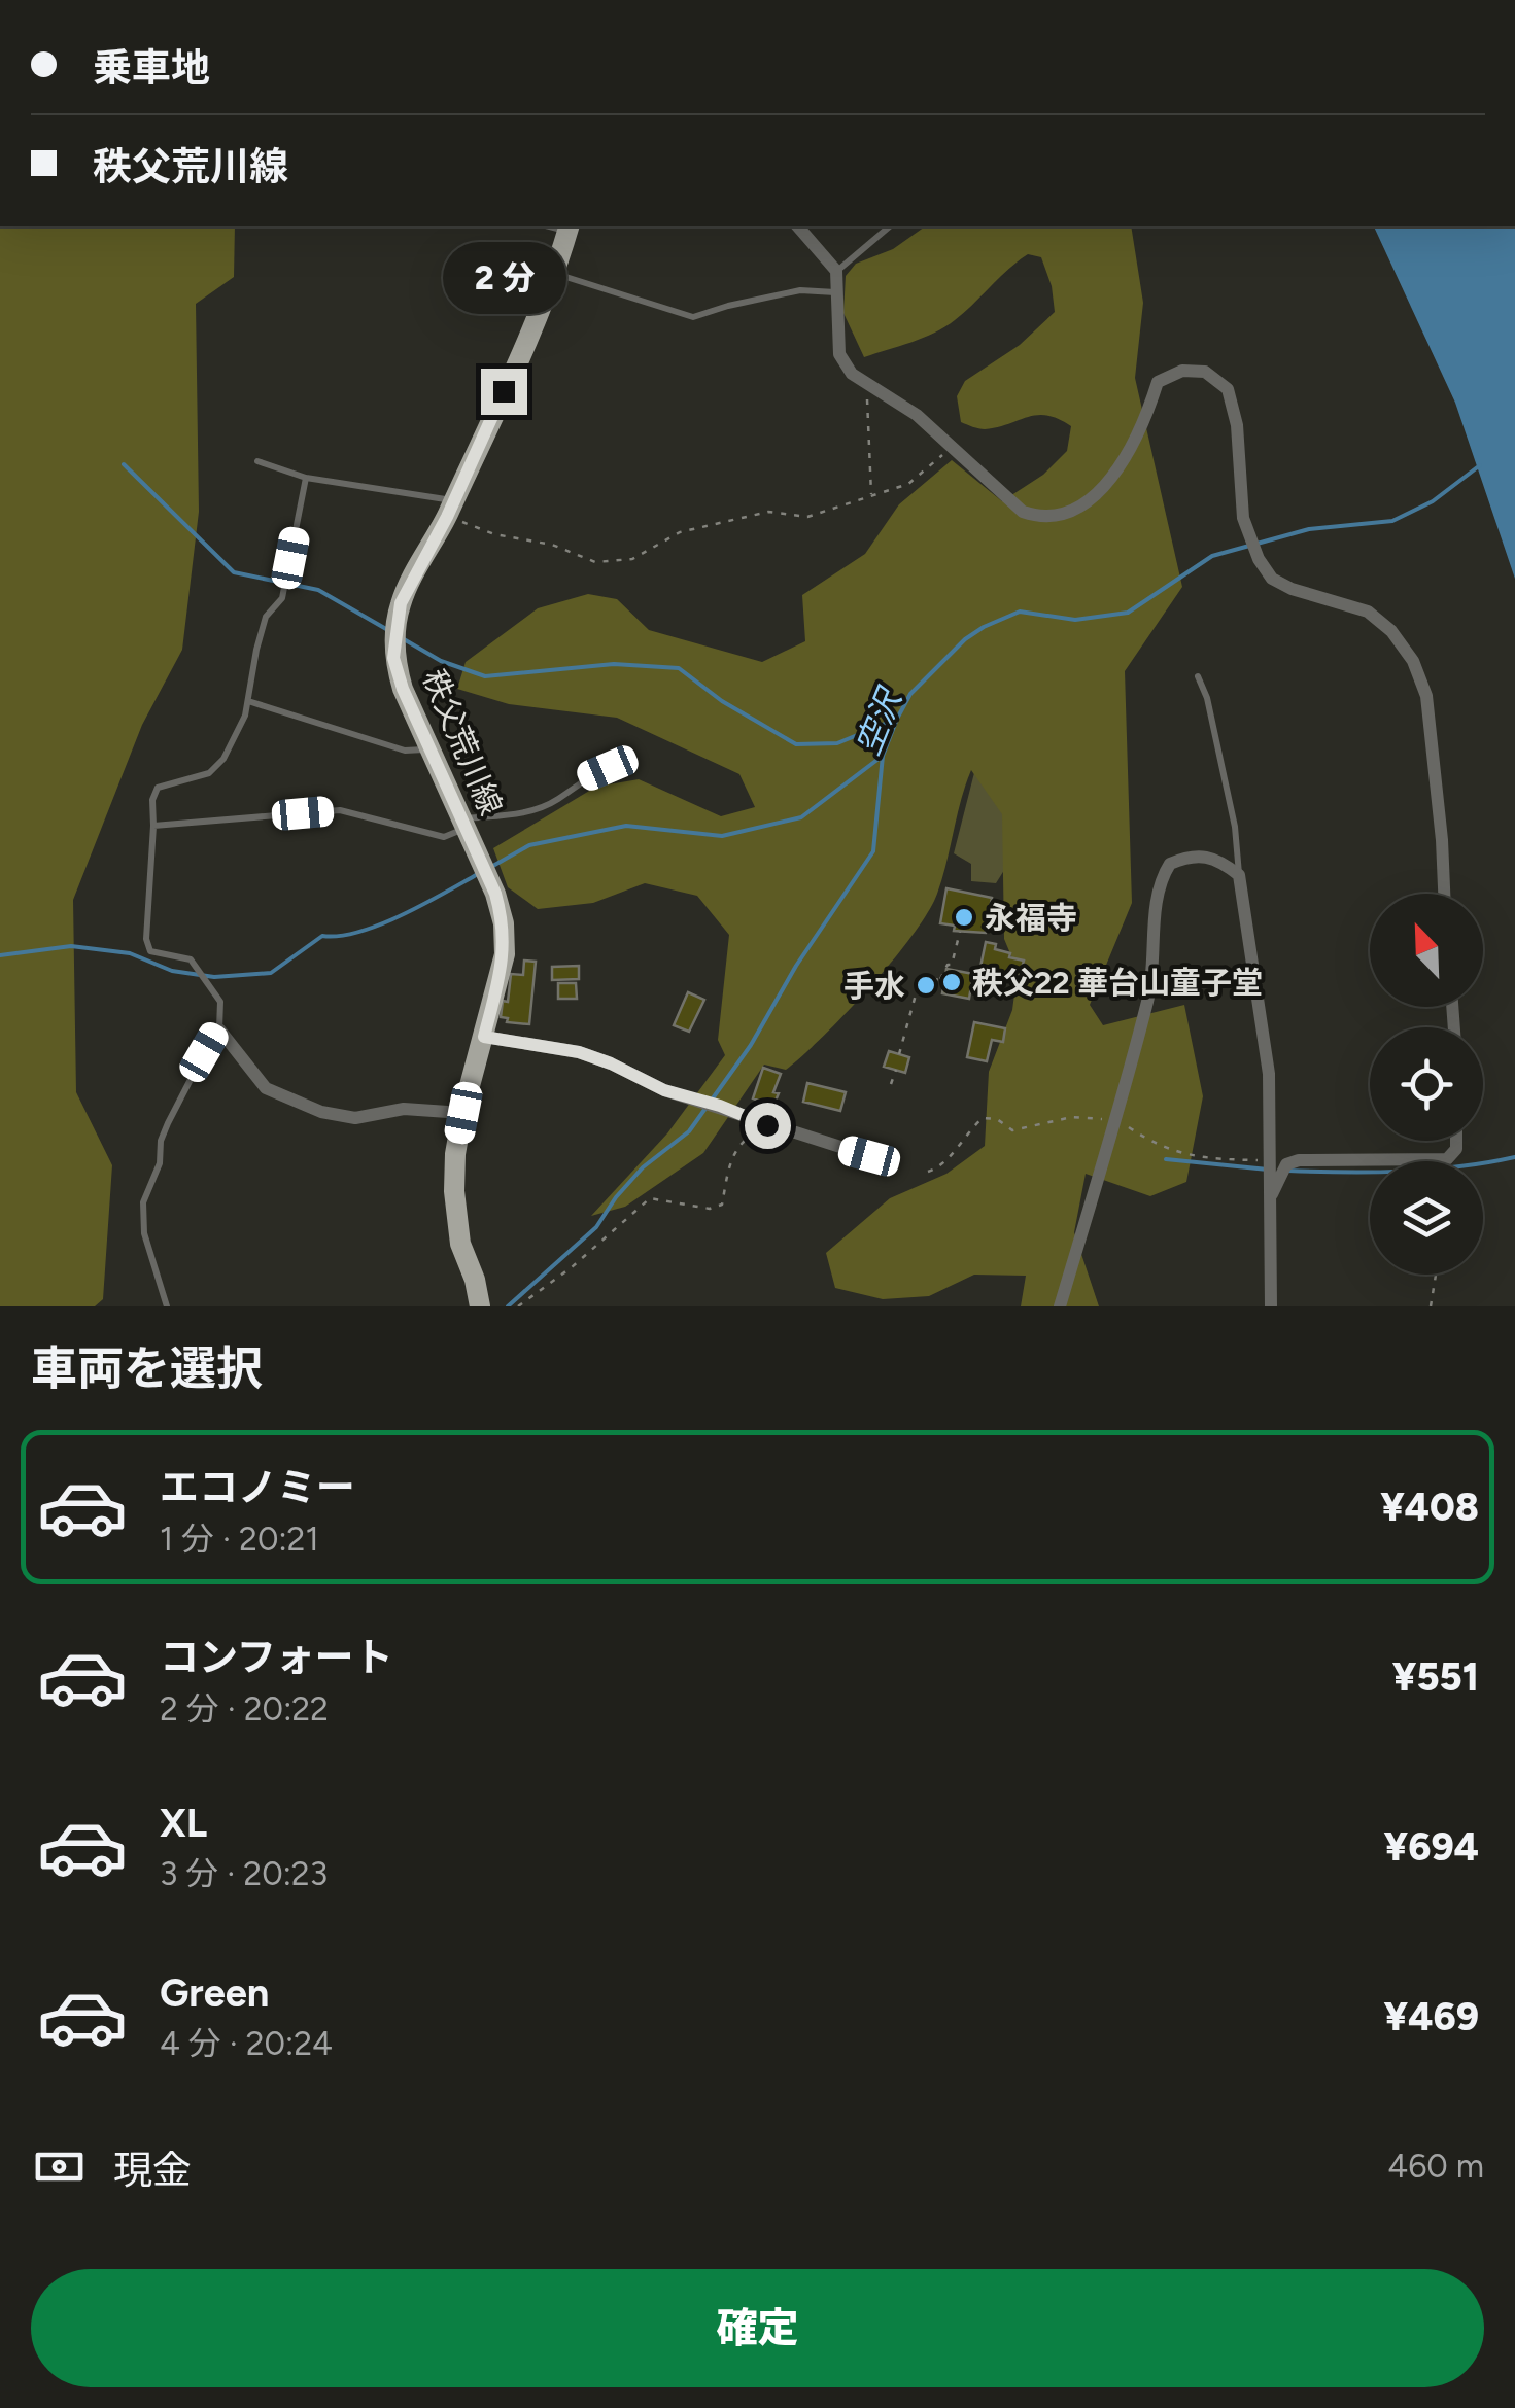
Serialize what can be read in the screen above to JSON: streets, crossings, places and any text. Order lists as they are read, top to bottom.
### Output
{
  "streets": {
    "main road": ["秩父荒川線"]
  },
  "water": ["空沢"],
  "places": ["永福寺", "秩父22 華台山童子堂", "手水"],
  "north": "top left",
  "page": {
    "banner": ["乗車地", "秩父荒川線"],
    "bubble": "2 分",
    "heading": "車両を選択",
    "list": [
      {
        "name": "エコノミー",
        "note": "1 分 · 20:21",
        "value": "¥408"
      },
      {
        "name": "コンフォート",
        "note": "2 分 · 20:22",
        "value": "¥551"
      },
      {
        "name": "XL",
        "note": "3 分 · 20:23",
        "value": "¥694"
      },
      {
        "name": "Green",
        "note": "4 分 · 20:24",
        "value": "¥469"
      }
    ],
    "pay": ["現金", "460 m"],
    "buttons": "確定"
  }
}
